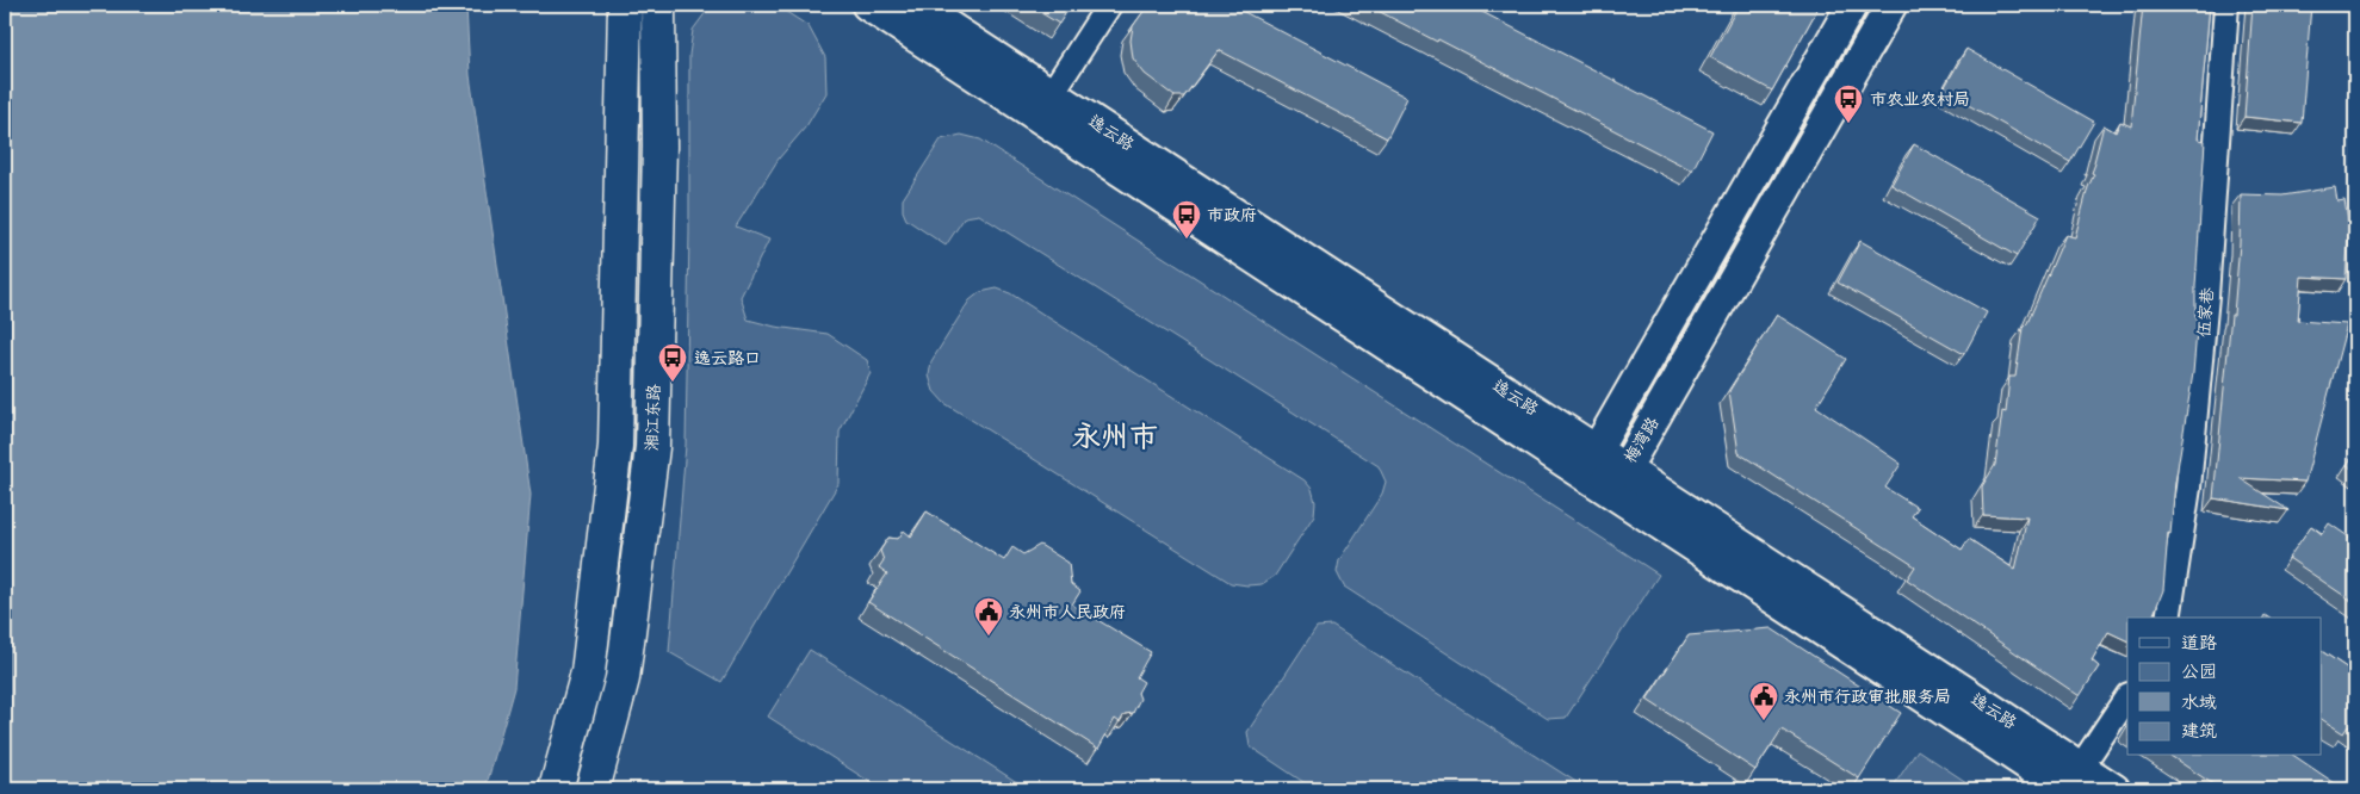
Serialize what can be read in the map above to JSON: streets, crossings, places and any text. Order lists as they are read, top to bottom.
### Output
{
  "streets": {
    "main road": ["湘江东路"],
    "street": ["逸云路", "伍家巷", "梅湾路"]
  },
  "crossings": [
    ["逸云路", "梅湾路"]
  ],
  "districts": ["永州市"],
  "places": {
    "bus stop": ["市农业农村局", "市政府", "逸云路口"],
    "public building": ["永州市人民政府", "永州市行政审批服务局"]
  },
  "legend": [
    "道路",
    "公园",
    "水域",
    "建筑"
  ]
}
